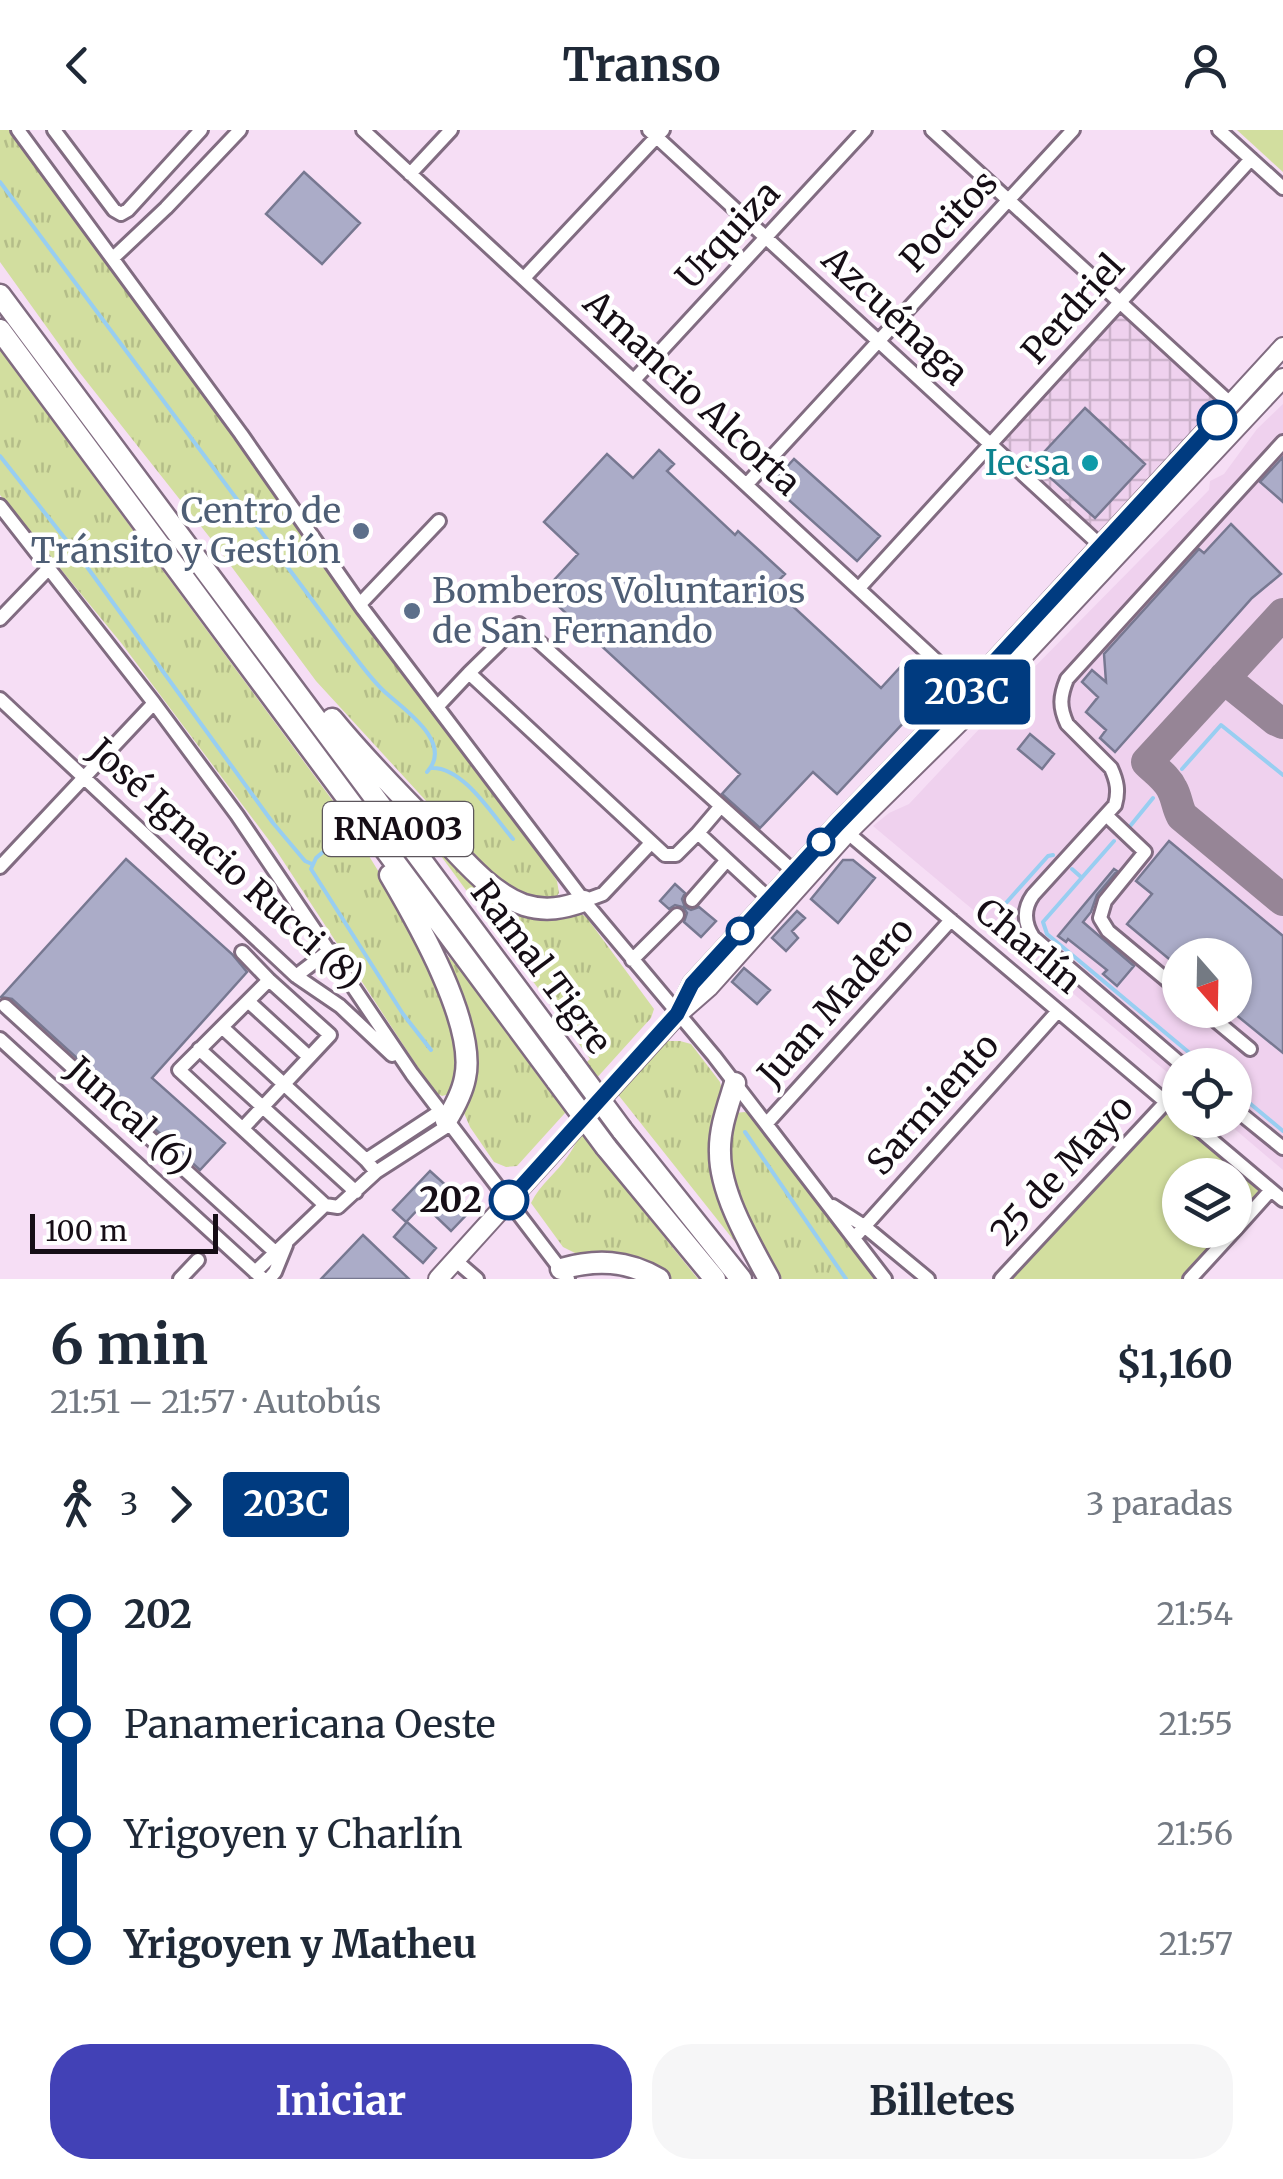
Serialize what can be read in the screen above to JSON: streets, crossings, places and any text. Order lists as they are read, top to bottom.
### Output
{
  "streets": {
    "highway": ["RNA003", "Ramal Tigre"],
    "street": [
      "Pocitos",
      "Urquiza",
      "Perdriel",
      "Azcuénaga",
      "Amancio Alcorta",
      "José Ignacio Rucci (8)",
      "Charlín",
      "Juan Madero",
      "Sarmiento",
      "Juncal (6)",
      "25 de Mayo"
    ]
  },
  "crossings": [
    ["Pocitos", "Azcuénaga"],
    ["Pocitos", "Amancio Alcorta"],
    ["Urquiza", "Azcuénaga"],
    ["Urquiza", "Amancio Alcorta"],
    ["Perdriel", "Azcuénaga"],
    ["Perdriel", "Amancio Alcorta"],
    ["RNA003", "Ramal Tigre"],
    ["Charlín", "Juan Madero"],
    ["Charlín", "Sarmiento"]
  ],
  "places": [
    "Iecsa",
    "Centro de Tránsito y Gestión",
    "Bomberos Voluntarios de San Fernando",
    "202"
  ],
  "lines": ["bus line 203C"],
  "scale_bar": "100 m",
  "north": "bottom",
  "page": {
    "header": "Transo",
    "on_map": "203C",
    "scale": "100 m",
    "heading": ["6 min", "21:51 – 21:57 · Autobús", "$1,160"],
    "legs": ["3", "203C", "3 paradas"],
    "list": [
      {
        "name": "202",
        "value": "21:54"
      },
      {
        "name": "Panamericana Oeste",
        "value": "21:55"
      },
      {
        "name": "Yrigoyen y Charlín",
        "value": "21:56"
      },
      {
        "name": "Yrigoyen y Matheu",
        "value": "21:57"
      }
    ],
    "buttons": ["Iniciar", "Billetes"]
  }
}
